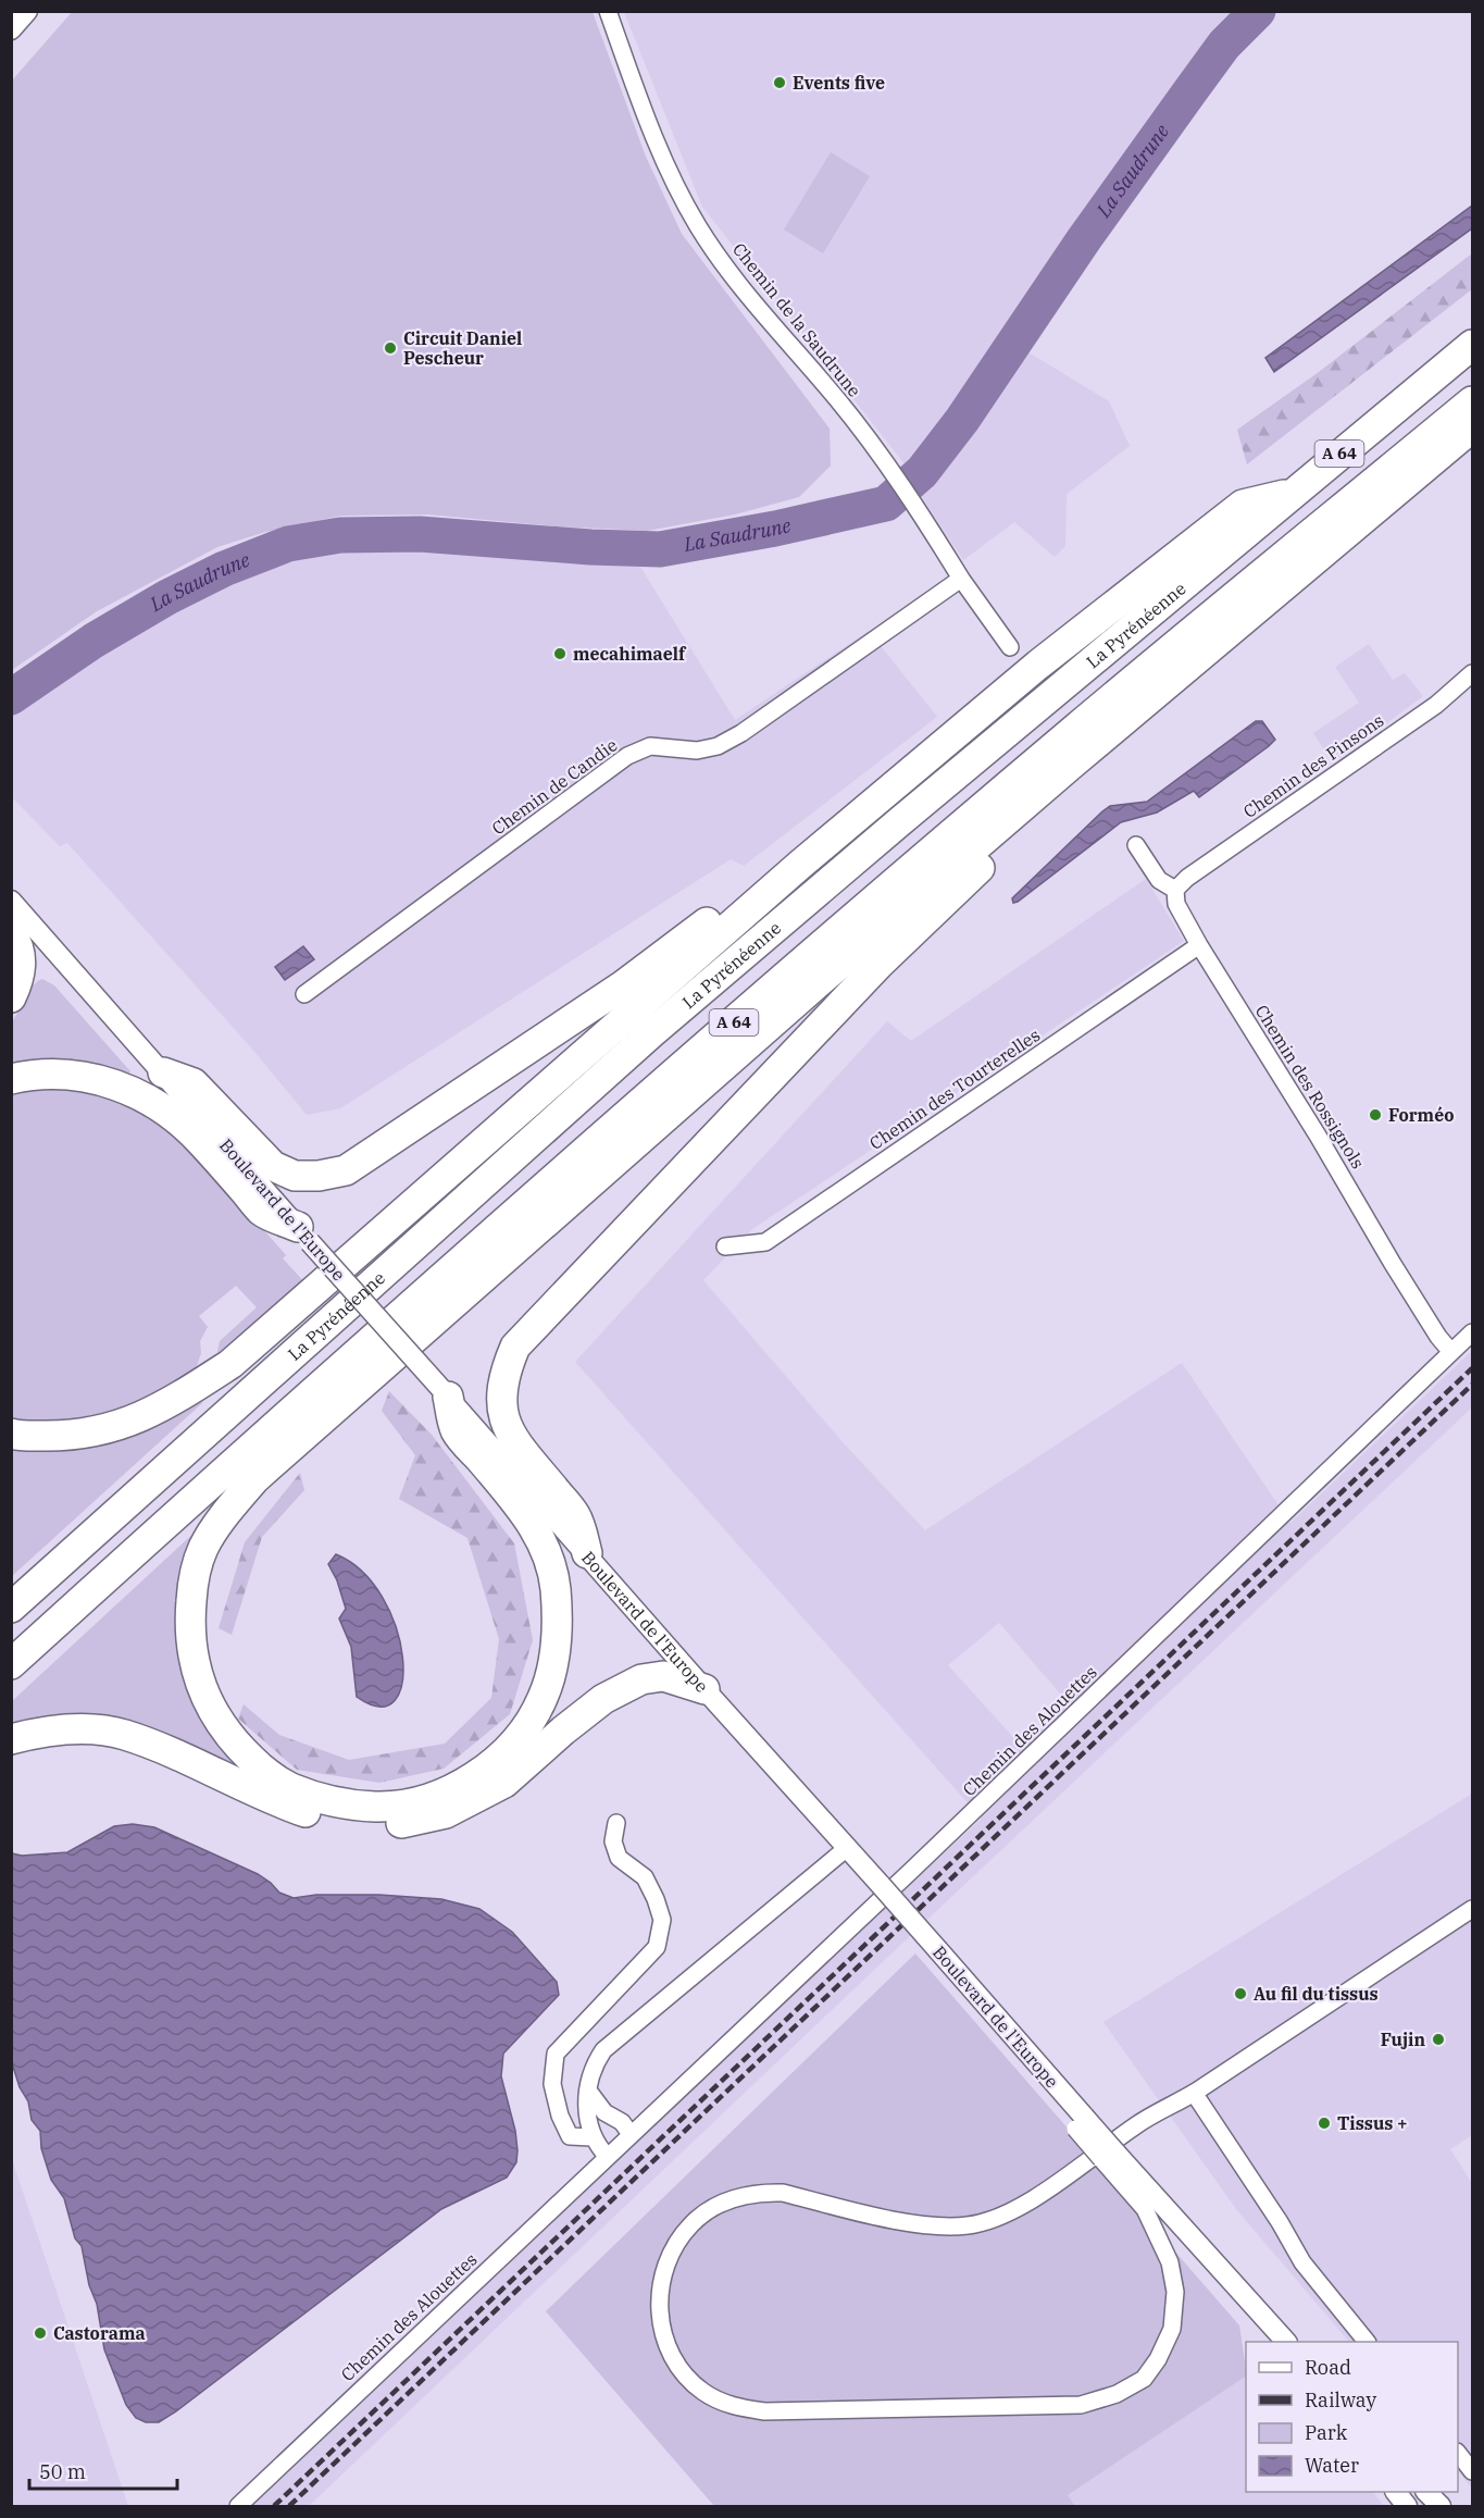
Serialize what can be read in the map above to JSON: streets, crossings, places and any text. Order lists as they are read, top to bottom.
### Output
{
  "streets": {
    "highway": ["A 64", "La Pyrénéenne"],
    "street": [
      "Chemin de la Saudrune",
      "Chemin des Pinsons",
      "Chemin de Candie",
      "Chemin des Rossignols",
      "Chemin des Tourterelles",
      "Boulevard de l'Europe",
      "Chemin des Alouettes"
    ]
  },
  "crossings": [
    ["Chemin de la Saudrune", "Chemin de Candie"],
    ["Chemin des Pinsons", "Chemin des Rossignols"],
    ["Chemin des Rossignols", "Chemin des Tourterelles"],
    ["Chemin des Rossignols", "Chemin des Alouettes"]
  ],
  "water": ["La Saudrune"],
  "places": [
    "Events five",
    "Circuit Daniel Pescheur",
    "mecahimaelf",
    "Forméo",
    "Au fil du tissus",
    "Fujin",
    "Tissus +",
    "Castorama"
  ],
  "legend": [
    "Road",
    "Railway",
    "Park",
    "Water"
  ],
  "scale_bar": "50 m"
}
